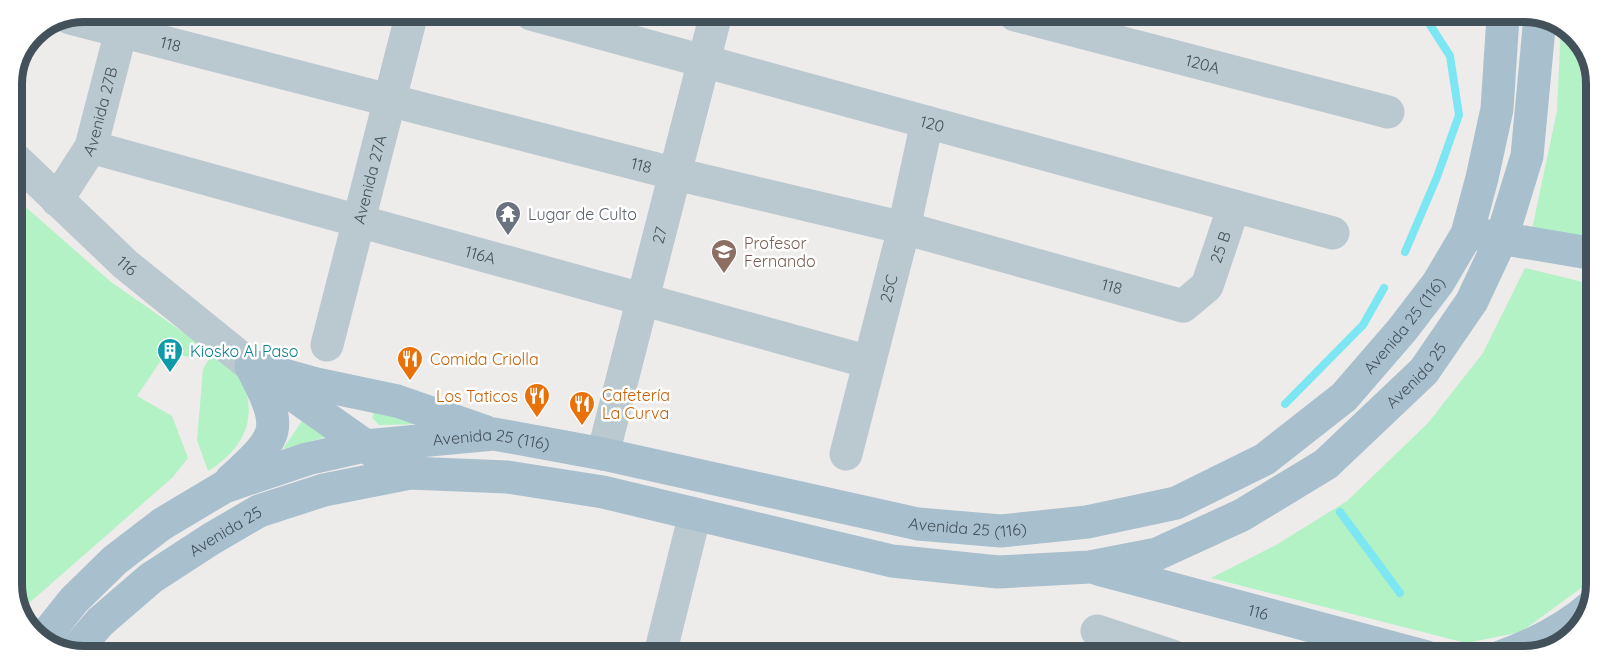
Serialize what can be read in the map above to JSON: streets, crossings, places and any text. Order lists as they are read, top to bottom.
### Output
{
  "streets": {
    "main road": ["116", "Avenida 25 (116)", "Avenida 25"],
    "street": [
      "118",
      "120A",
      "Avenida 27B",
      "120",
      "Avenida 27A",
      "27",
      "25 B",
      "116A",
      "25C"
    ]
  },
  "crossings": [
    ["118", "Avenida 27B"],
    ["118", "Avenida 27A"],
    ["118", "27"],
    ["118", "25 B"],
    ["118", "25C"],
    ["Avenida 27B", "116A"],
    ["Avenida 27B", "116"],
    ["120", "27"],
    ["120", "25 B"],
    ["120", "25C"],
    ["Avenida 27A", "116A"],
    ["27", "116A"],
    ["27", "Avenida 25 (116)"],
    ["116A", "25C"],
    ["116", "Avenida 25 (116)"],
    ["116", "Avenida 25"],
    ["Avenida 25 (116)", "Avenida 25"]
  ],
  "places": {
    "temple": ["Lugar de Culto"],
    "school or university": ["Profesor Fernando"],
    "building": ["Kiosko Al Paso"],
    "restaurant": ["Comida Criolla", "Los Taticos", "Cafetería La Curva"]
  }
}
